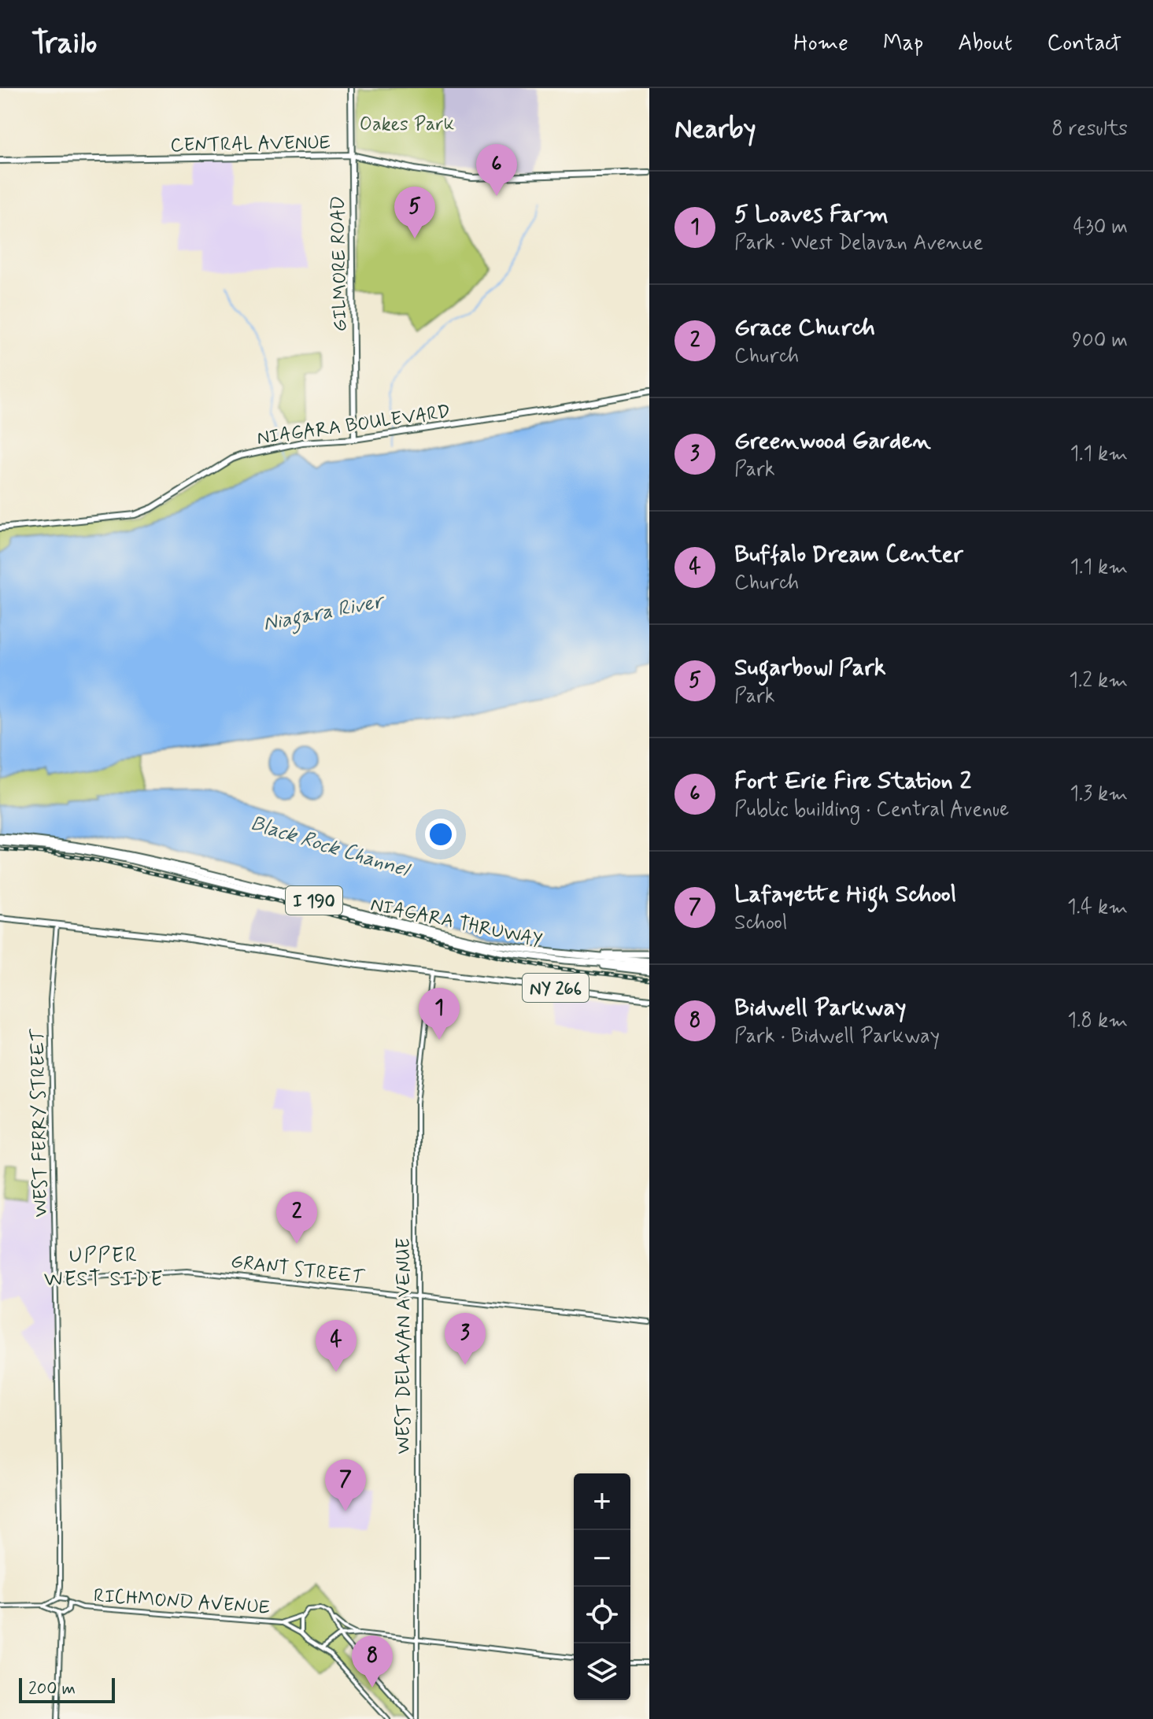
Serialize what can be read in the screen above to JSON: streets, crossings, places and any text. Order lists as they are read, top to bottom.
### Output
{
  "streets": {
    "highway": ["I 190", "NIAGARA THRUWAY"],
    "main road": [
      "CENTRAL AVENUE",
      "GILMORE ROAD",
      "NIAGARA BOULEVARD",
      "NY 266"
    ],
    "street": [
      "WEST FERRY STREET",
      "GRANT STREET",
      "WEST DELAVAN AVENUE",
      "RICHMOND AVENUE"
    ]
  },
  "crossings": [
    ["CENTRAL AVENUE", "GILMORE ROAD"],
    ["GILMORE ROAD", "NIAGARA BOULEVARD"],
    ["NY 266", "WEST FERRY STREET"],
    ["NY 266", "WEST DELAVAN AVENUE"],
    ["WEST FERRY STREET", "GRANT STREET"],
    ["WEST FERRY STREET", "RICHMOND AVENUE"],
    ["GRANT STREET", "WEST DELAVAN AVENUE"]
  ],
  "districts": ["UPPER WEST SIDE"],
  "water": ["Niagara River", "Black Rock Channel"],
  "parks": ["Oakes Park"],
  "scale_bar": "200 m",
  "page": {
    "header": "Trailo",
    "nav": [
      "Home",
      "Map",
      "About",
      "Contact"
    ],
    "heading": ["Nearby", "8 results"],
    "pins": [
      "6",
      "5",
      "1",
      "2",
      "3",
      "4",
      "7",
      "8"
    ],
    "list": [
      {
        "mark": "1",
        "name": "5 Loaves Farm",
        "note": "Park · West Delavan Avenue",
        "value": "430 m"
      },
      {
        "mark": "2",
        "name": "Grace Church",
        "note": "Church",
        "value": "900 m"
      },
      {
        "mark": "3",
        "name": "Greenwood Garden",
        "note": "Park",
        "value": "1.1 km"
      },
      {
        "mark": "4",
        "name": "Buffalo Dream Center",
        "note": "Church",
        "value": "1.1 km"
      },
      {
        "mark": "5",
        "name": "Sugarbowl Park",
        "note": "Park",
        "value": "1.2 km"
      },
      {
        "mark": "6",
        "name": "Fort Erie Fire Station 2",
        "note": "Public building · Central Avenue",
        "value": "1.3 km"
      },
      {
        "mark": "7",
        "name": "Lafayette High School",
        "note": "School",
        "value": "1.4 km"
      },
      {
        "mark": "8",
        "name": "Bidwell Parkway",
        "note": "Park · Bidwell Parkway",
        "value": "1.8 km"
      }
    ],
    "map_buttons": ["+", "−"],
    "scale": "200 m"
  }
}
